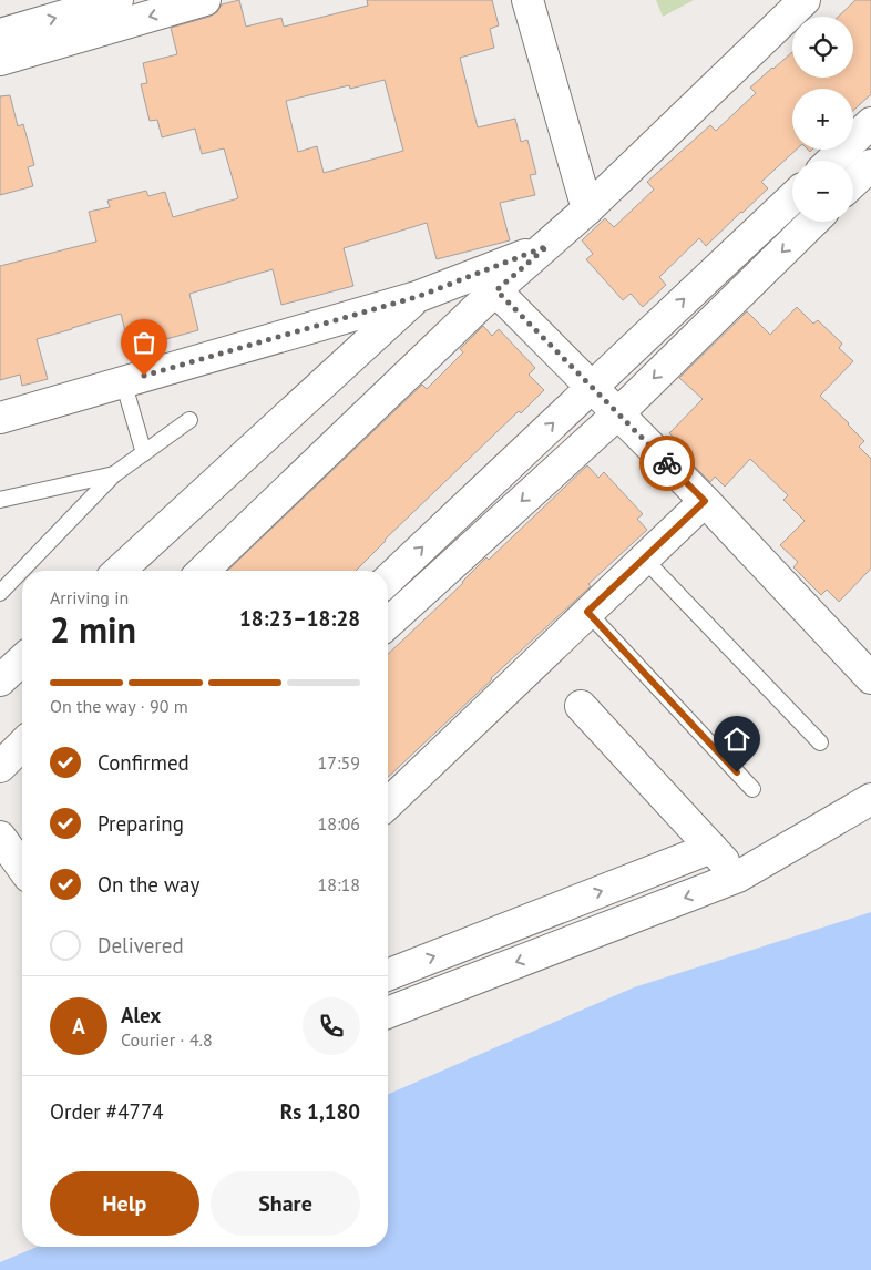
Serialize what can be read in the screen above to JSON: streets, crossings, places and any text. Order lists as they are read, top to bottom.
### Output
{
  "page": {
    "map_buttons": ["+", "−"],
    "heading": ["2 min", "Arriving in", "18:23–18:28"],
    "panel": [
      "Alex",
      "Courier · 4.8",
      "Order #4774",
      "Rs 1,180"
    ],
    "bar": "On the way · 90 m",
    "list": [
      ["Confirmed", "17:59"],
      ["Preparing", "18:06"],
      ["On the way", "18:18"],
      "Delivered"
    ],
    "round": "A",
    "buttons": ["Help", "Share"]
  }
}
